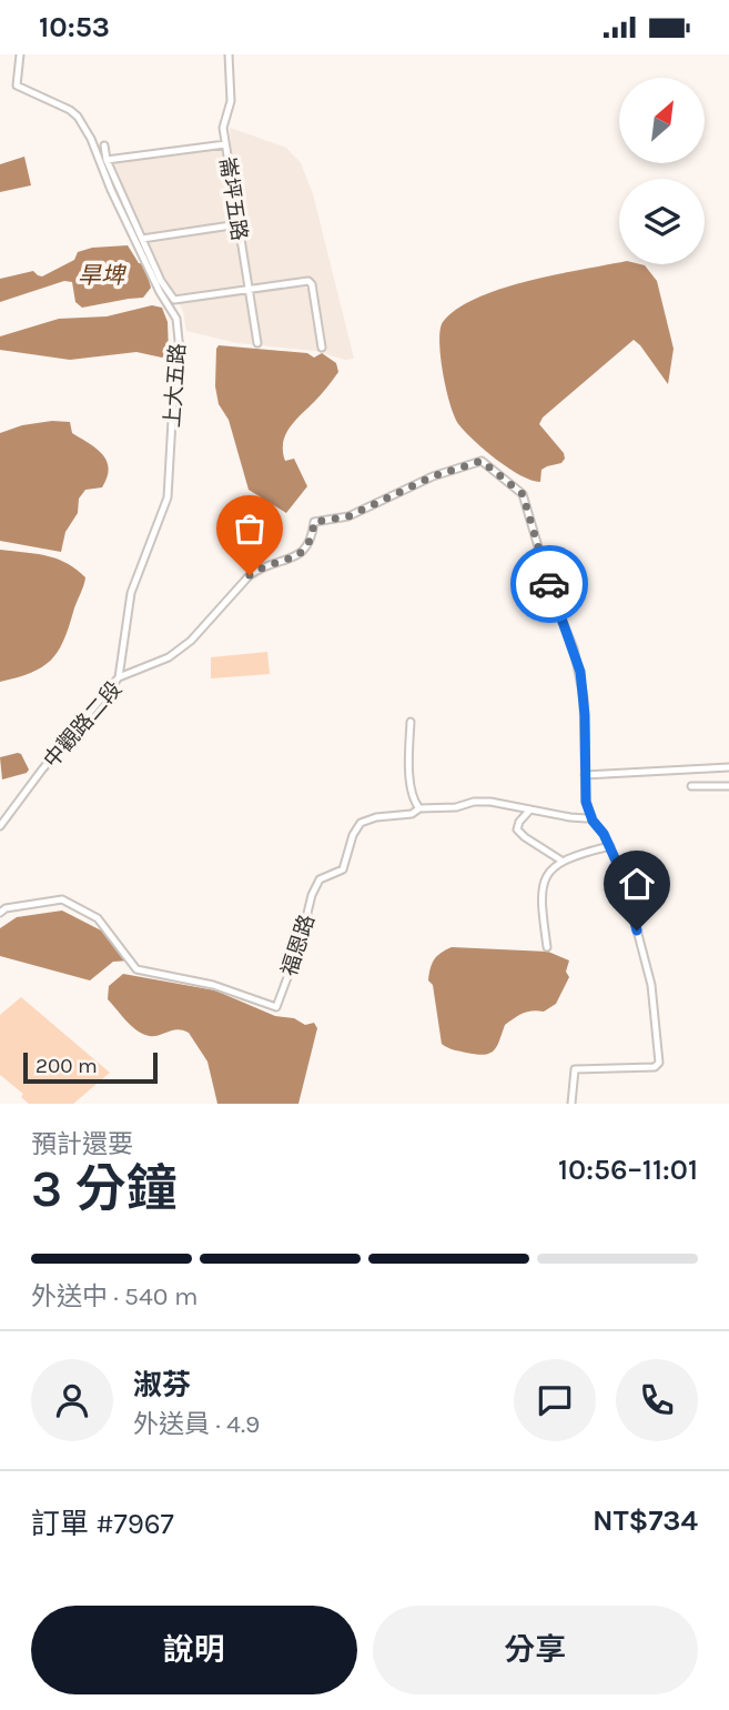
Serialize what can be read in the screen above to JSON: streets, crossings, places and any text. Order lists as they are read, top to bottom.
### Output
{
  "streets": {
    "street": [
      "崙坪五路",
      "上大五路",
      "中觀路二段",
      "福恩路"
    ]
  },
  "crossings": [
    ["上大五路", "中觀路二段"]
  ],
  "water": ["旱埤"],
  "scale_bar": "200 m",
  "north": "top right",
  "page": {
    "status": "10:53",
    "scale": "200 m",
    "heading": ["3 分鐘", "預計還要", "10:56–11:01"],
    "panel": [
      "淑芬",
      "外送員 · 4.9",
      "訂單 #7967",
      "NT$734"
    ],
    "bar": "外送中 · 540 m",
    "buttons": ["說明", "分享"]
  }
}
